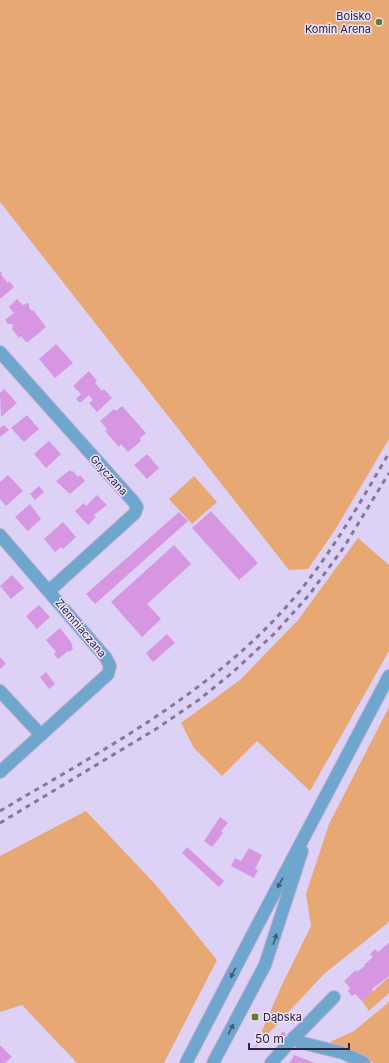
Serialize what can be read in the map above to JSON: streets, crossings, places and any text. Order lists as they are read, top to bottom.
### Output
{
  "streets": {
    "street": ["Gryczana", "Ziemniaczana"]
  },
  "crossings": [
    ["Gryczana", "Ziemniaczana"]
  ],
  "places": {
    "other": ["Boisko Komin Arena"],
    "transit": ["Dąbska"]
  },
  "scale_bar": "50 m"
}
